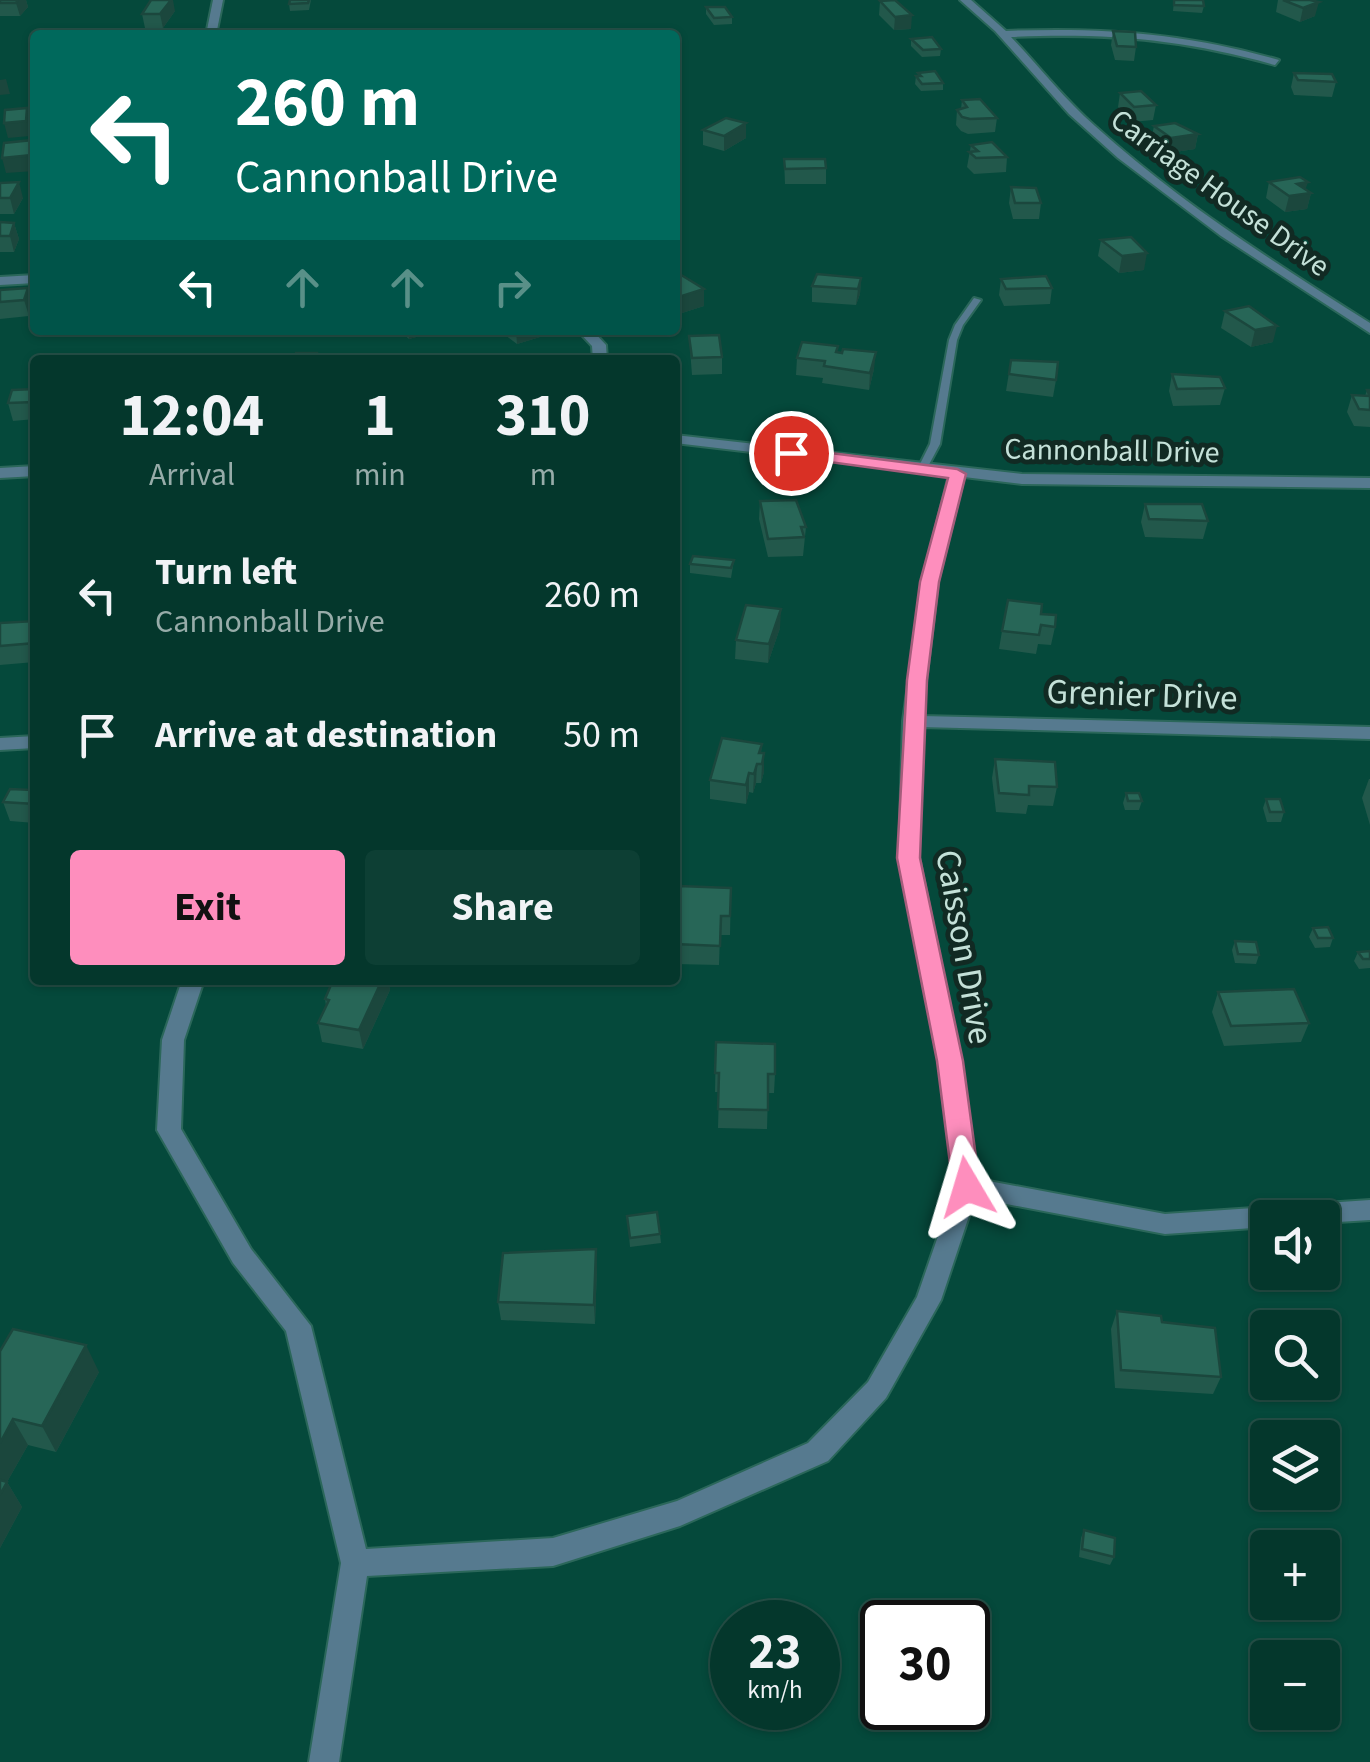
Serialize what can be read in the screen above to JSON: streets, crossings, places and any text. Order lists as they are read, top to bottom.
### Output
{
  "streets": {
    "street": [
      "Carriage House Drive",
      "Cannonball Drive",
      "Grenier Drive",
      "Caisson Drive"
    ]
  },
  "crossings": [
    ["Cannonball Drive", "Caisson Drive"],
    ["Grenier Drive", "Caisson Drive"]
  ],
  "page": {
    "turn": ["260 m", "Cannonball Drive"],
    "eta": [
      "12:04",
      "Arrival",
      "1",
      "min",
      "310",
      "m"
    ],
    "list": [
      {
        "name": "Turn left",
        "note": "Cannonball Drive",
        "value": "260 m"
      },
      {
        "name": "Arrive at destination",
        "value": "50 m"
      }
    ],
    "buttons": ["Exit", "Share"],
    "map_buttons": ["+", "−"],
    "speed": "23 km/h",
    "limit": "30"
  }
}
